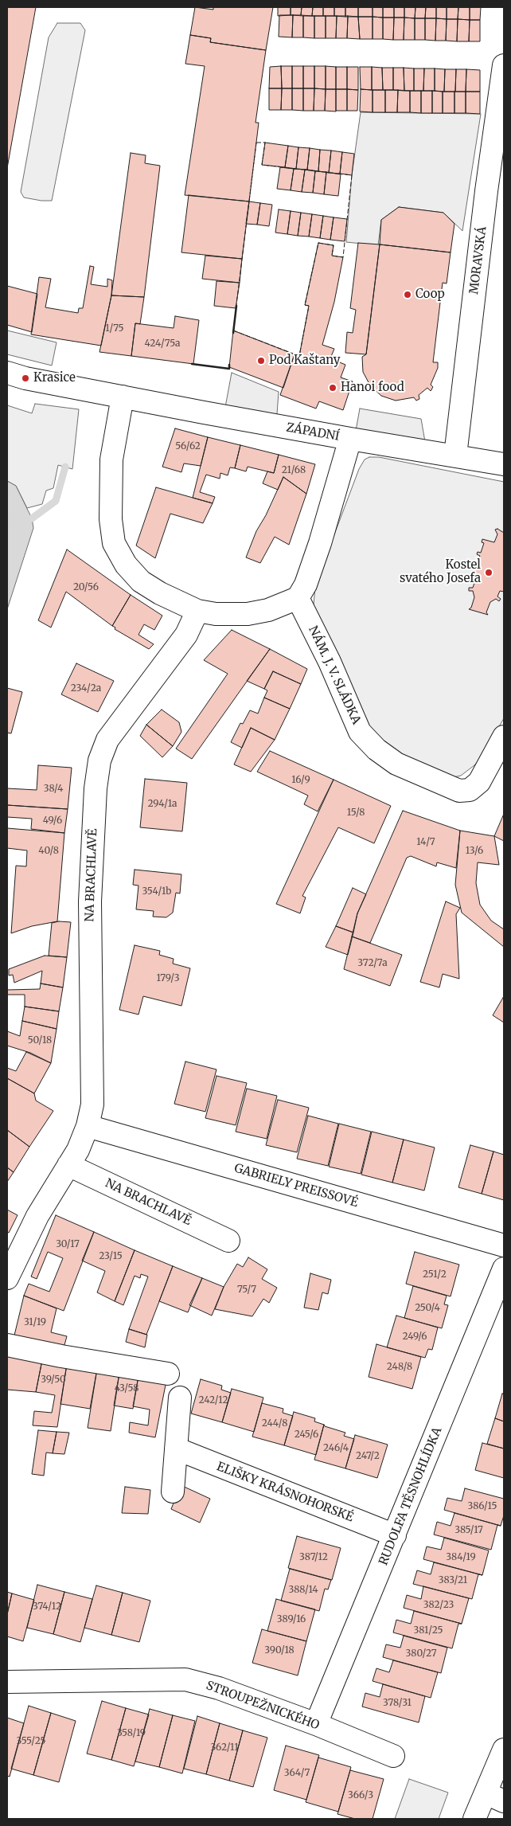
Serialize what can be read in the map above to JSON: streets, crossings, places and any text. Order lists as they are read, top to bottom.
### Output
{
  "streets": {
    "street": [
      "MORAVSKÁ",
      "ZÁPADNÍ",
      "NÁM. J. V. SLÁDKA",
      "NA BRACHLAVĚ",
      "GABRIELY PREISSOVÉ",
      "ELIŠKY KRÁSNOHORSKÉ",
      "RUDOLFA TĚSNOHLÍDKA",
      "STROUPEŽNICKÉHO"
    ]
  },
  "crossings": [
    ["MORAVSKÁ", "ZÁPADNÍ"],
    ["NA BRACHLAVĚ", "GABRIELY PREISSOVÉ"],
    ["ELIŠKY KRÁSNOHORSKÉ", "RUDOLFA TĚSNOHLÍDKA"],
    ["RUDOLFA TĚSNOHLÍDKA", "STROUPEŽNICKÉHO"]
  ],
  "places": [
    "Coop",
    "Pod Kaštany",
    "Krasice",
    "Hanoi food",
    "Kostel svatého Josefa"
  ],
  "house_numbers": [
    "1/75",
    "424/75a",
    "56/62",
    "21/68",
    "20/56",
    "234/2a",
    "16/9",
    "38/4",
    "294/1a",
    "15/8",
    "49/6",
    "14/7",
    "40/8",
    "13/6",
    "354/1b",
    "372/7a",
    "179/3",
    "50/18",
    "30/17",
    "23/15",
    "251/2",
    "75/7",
    "250/4",
    "31/19",
    "249/6",
    "248/8",
    "39/50",
    "43/58",
    "242/12",
    "244/8",
    "245/6",
    "246/4",
    "247/2",
    "386/15",
    "385/17",
    "387/12",
    "384/19",
    "383/21",
    "388/14",
    "382/23",
    "374/12",
    "389/16",
    "381/25",
    "390/18",
    "380/27",
    "378/31",
    "358/19",
    "355/25",
    "362/11",
    "364/7",
    "366/3"
  ]
}
